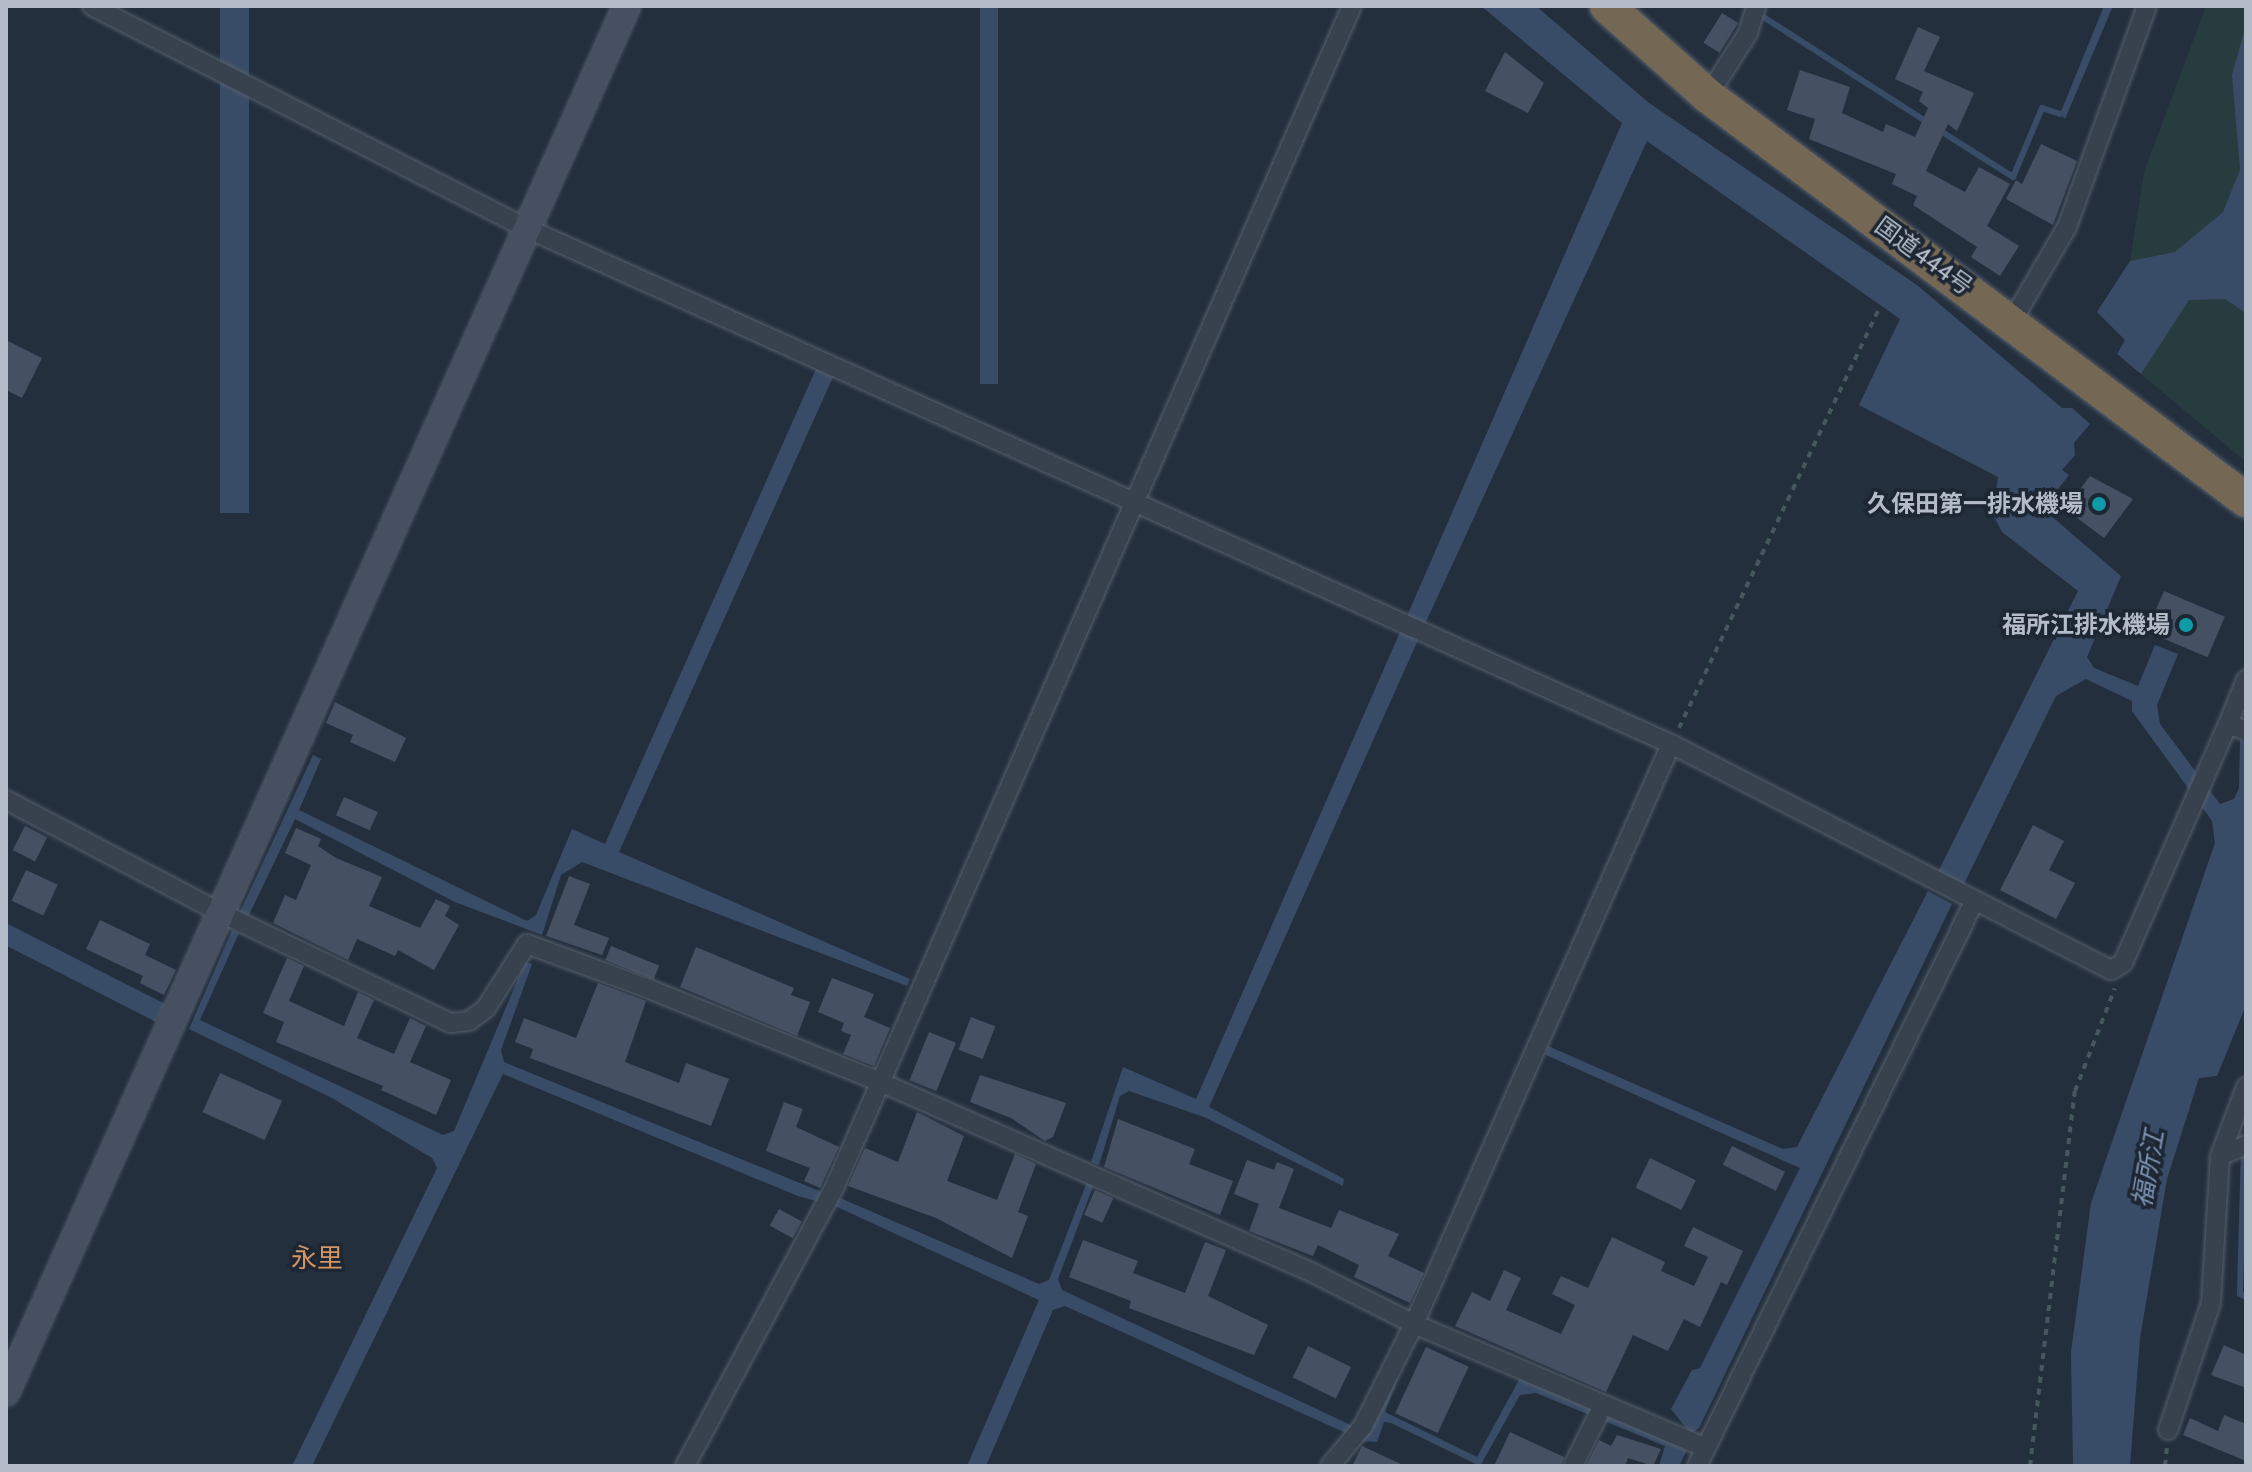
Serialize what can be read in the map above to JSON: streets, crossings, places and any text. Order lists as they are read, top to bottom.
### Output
{
  "streets": {
    "highway": ["国道444号"]
  },
  "districts": ["永里"],
  "water": ["福所江"],
  "places": ["久保田第一排水機場", "福所江排水機場"]
}
